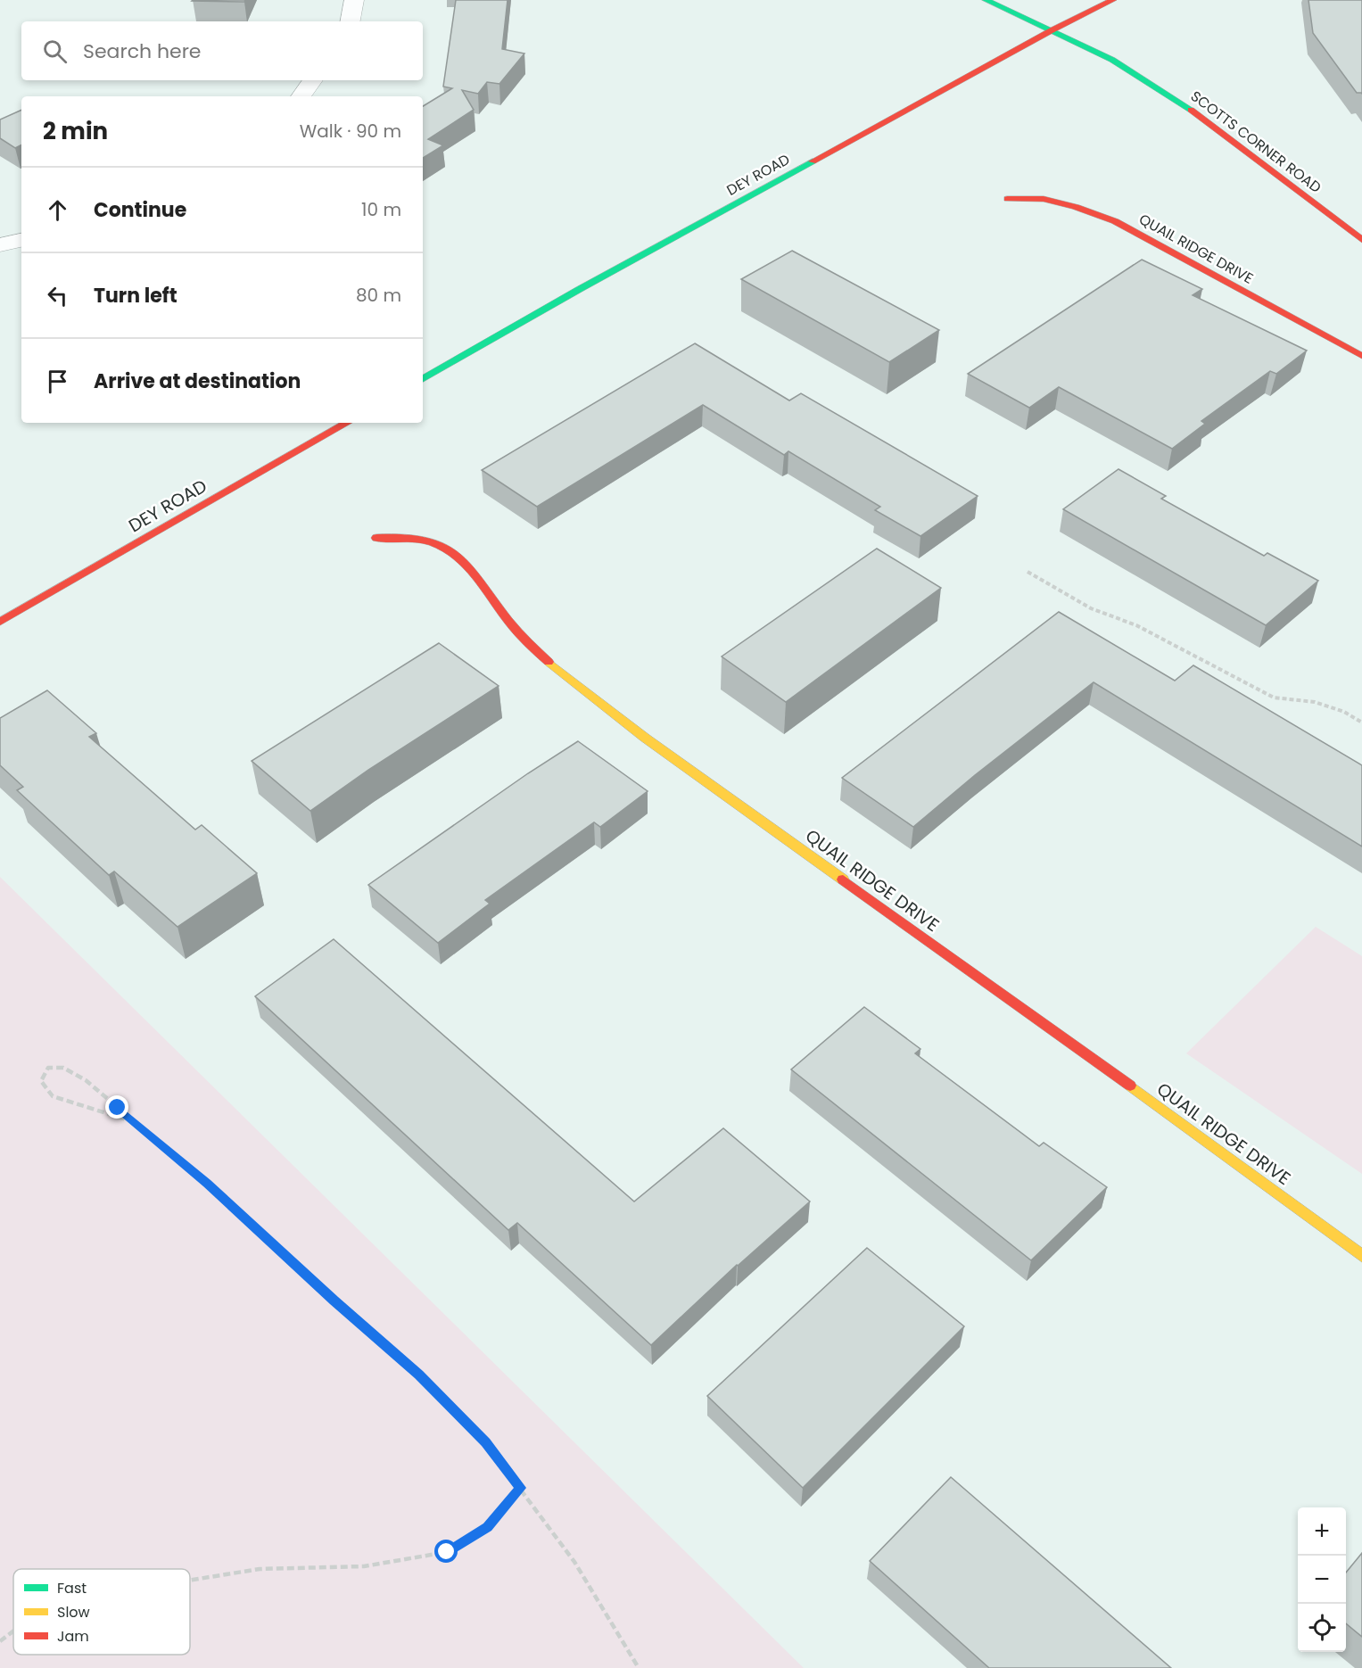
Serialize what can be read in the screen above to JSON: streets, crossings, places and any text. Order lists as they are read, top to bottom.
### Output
{
  "streets": {
    "street": ["SCOTTS CORNER ROAD", "DEY ROAD", "QUAIL RIDGE DRIVE"]
  },
  "crossings": [
    ["SCOTTS CORNER ROAD", "DEY ROAD"]
  ],
  "legend": ["Fast", "Slow", "Jam"],
  "page": {
    "search": "Search here",
    "heading": ["2 min", "Walk · 90 m"],
    "list": [
      ["Continue", "10 m"],
      ["Turn left", "80 m"],
      "Arrive at destination"
    ],
    "map_buttons": ["+", "−"]
  }
}
